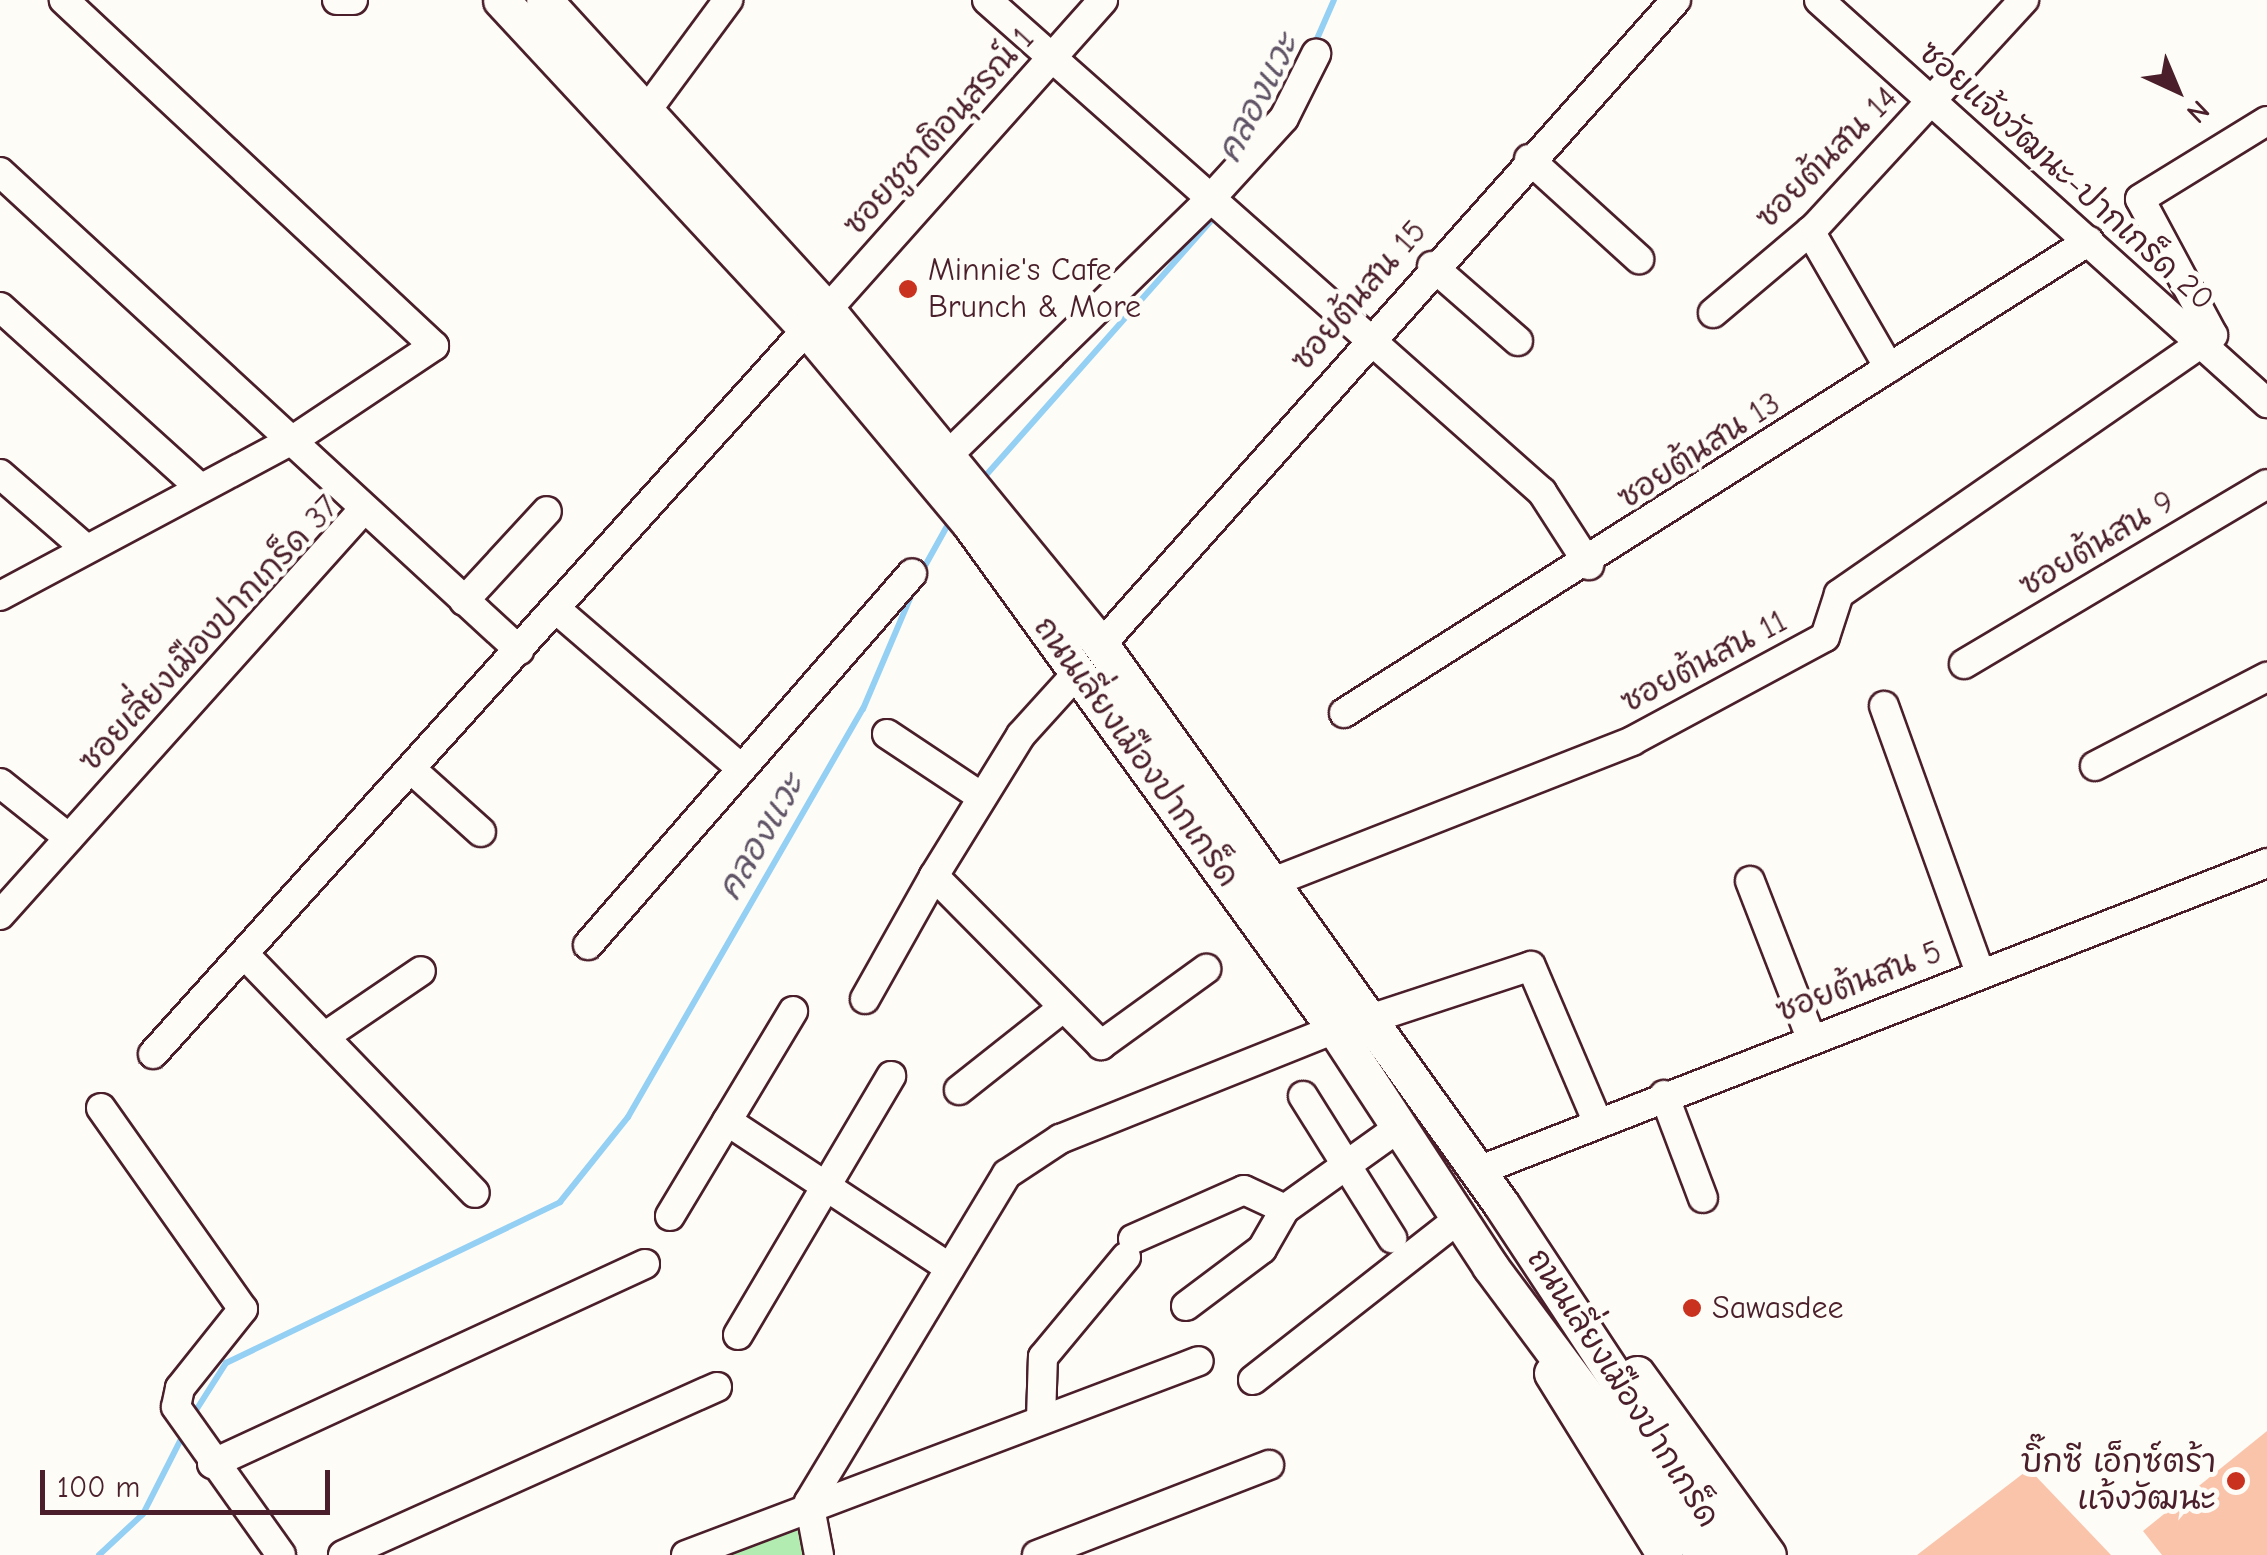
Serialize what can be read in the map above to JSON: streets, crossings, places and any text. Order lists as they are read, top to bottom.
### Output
{
  "streets": {
    "main road": ["ถนนเลี่ยงเมืองปากเกร็ด"],
    "street": [
      "ซอยชูชาติอนุสรณ์ 1",
      "ซอยต้นสน 14",
      "ซอยแจ้งวัฒนะ-ปากเกร็ด 20",
      "ซอยต้นสน 15",
      "ซอยต้นสน 13",
      "ซอยต้นสน 9",
      "ซอยเลี่ยงเมืองปากเกร็ด 37",
      "ซอยต้นสน 11",
      "ซอยต้นสน 5"
    ]
  },
  "crossings": [
    ["ซอยชูชาติอนุสรณ์ 1", "ถนนเลี่ยงเมืองปากเกร็ด"],
    ["ซอยต้นสน 14", "ซอยแจ้งวัฒนะ-ปากเกร็ด 20"],
    ["ซอยแจ้งวัฒนะ-ปากเกร็ด 20", "ซอยต้นสน 13"],
    ["ซอยแจ้งวัฒนะ-ปากเกร็ด 20", "ซอยต้นสน 11"],
    ["ซอยต้นสน 15", "ถนนเลี่ยงเมืองปากเกร็ด"],
    ["ซอยต้นสน 11", "ถนนเลี่ยงเมืองปากเกร็ด"],
    ["ถนนเลี่ยงเมืองปากเกร็ด", "ซอยต้นสน 5"]
  ],
  "water": ["คลองแวะ"],
  "places": ["Minnie's Cafe Brunch & More", "Sawasdee", "บิ๊กซี เอ็กซ์ตร้า แจ้งวัฒนะ"],
  "scale_bar": "100 m",
  "north": "bottom right"
}
